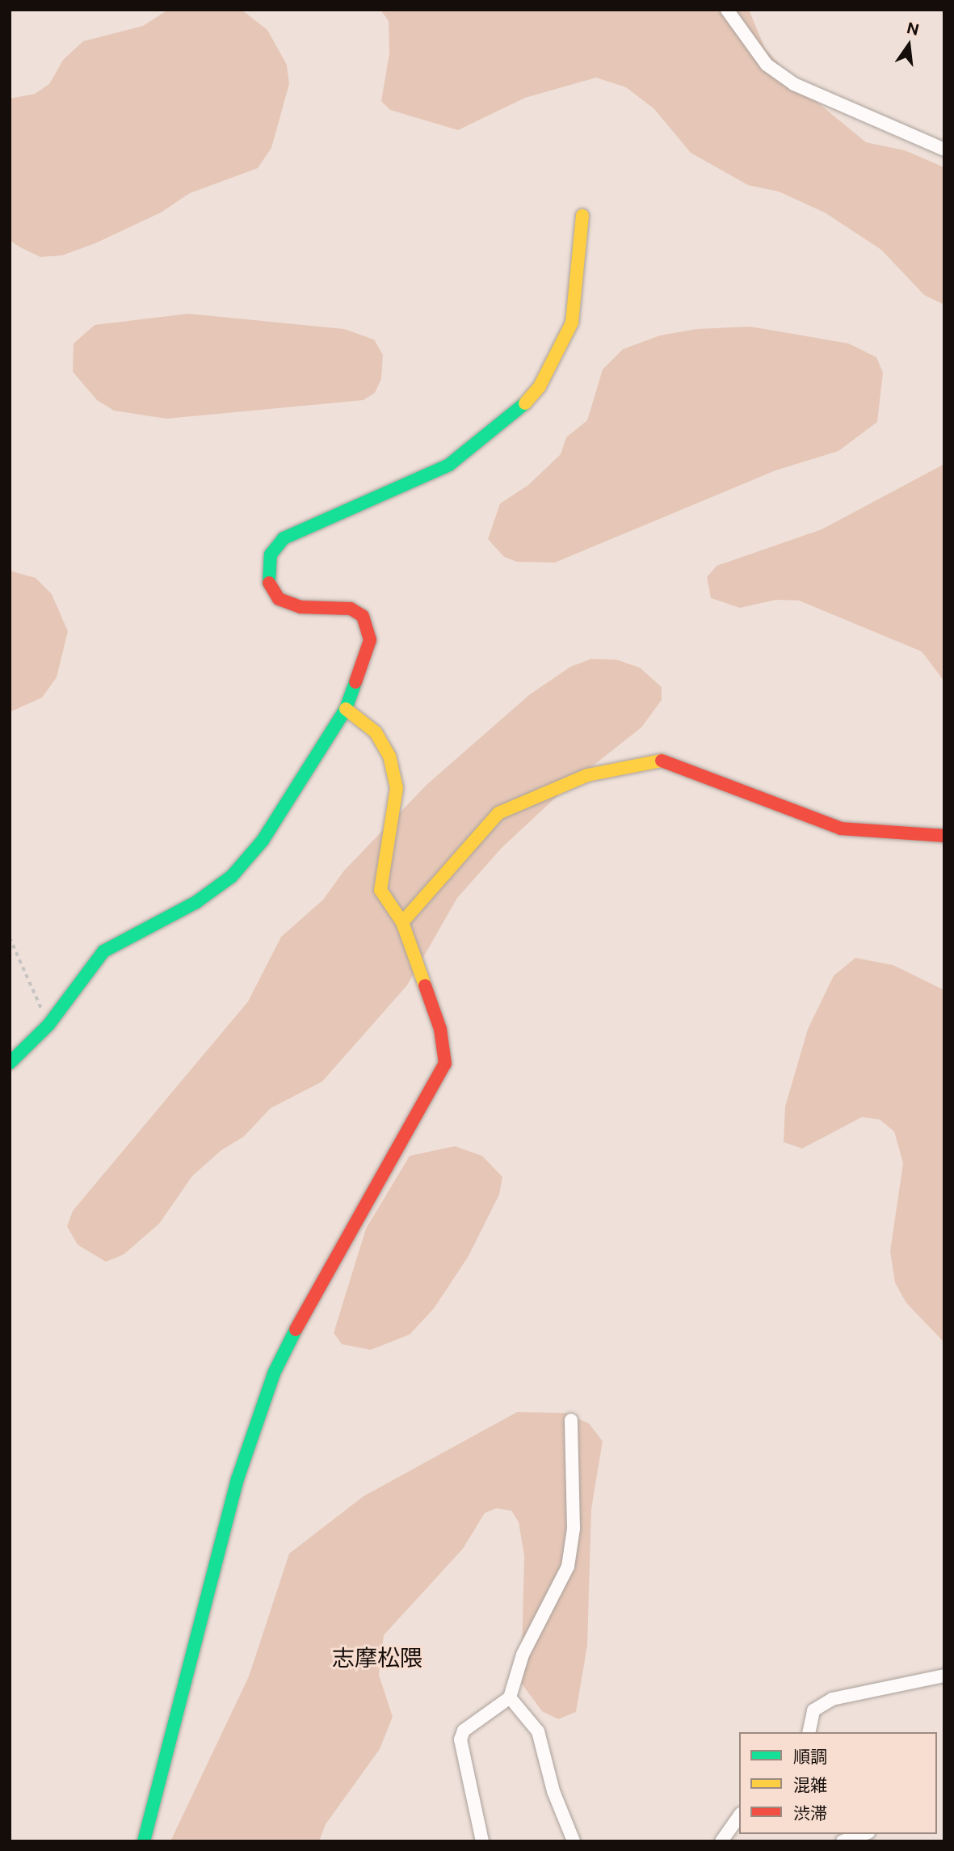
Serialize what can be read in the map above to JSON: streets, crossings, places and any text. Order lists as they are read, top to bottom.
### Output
{
  "districts": ["志摩松隈"],
  "legend": ["順調", "混雑", "渋滞"],
  "north": "top"
}
